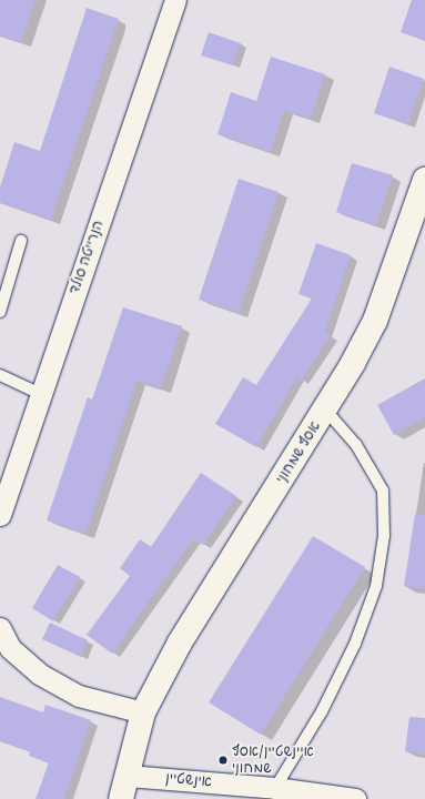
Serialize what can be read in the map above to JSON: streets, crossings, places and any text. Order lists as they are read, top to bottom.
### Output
{
  "streets": {
    "street": ["הנרייטה סולד", "אסף שמחוני", "אינשטיין"]
  },
  "crossings": [
    ["אסף שמחוני", "אינשטיין"]
  ],
  "places": ["איינשטיין/אסף שמחוני"]
}
